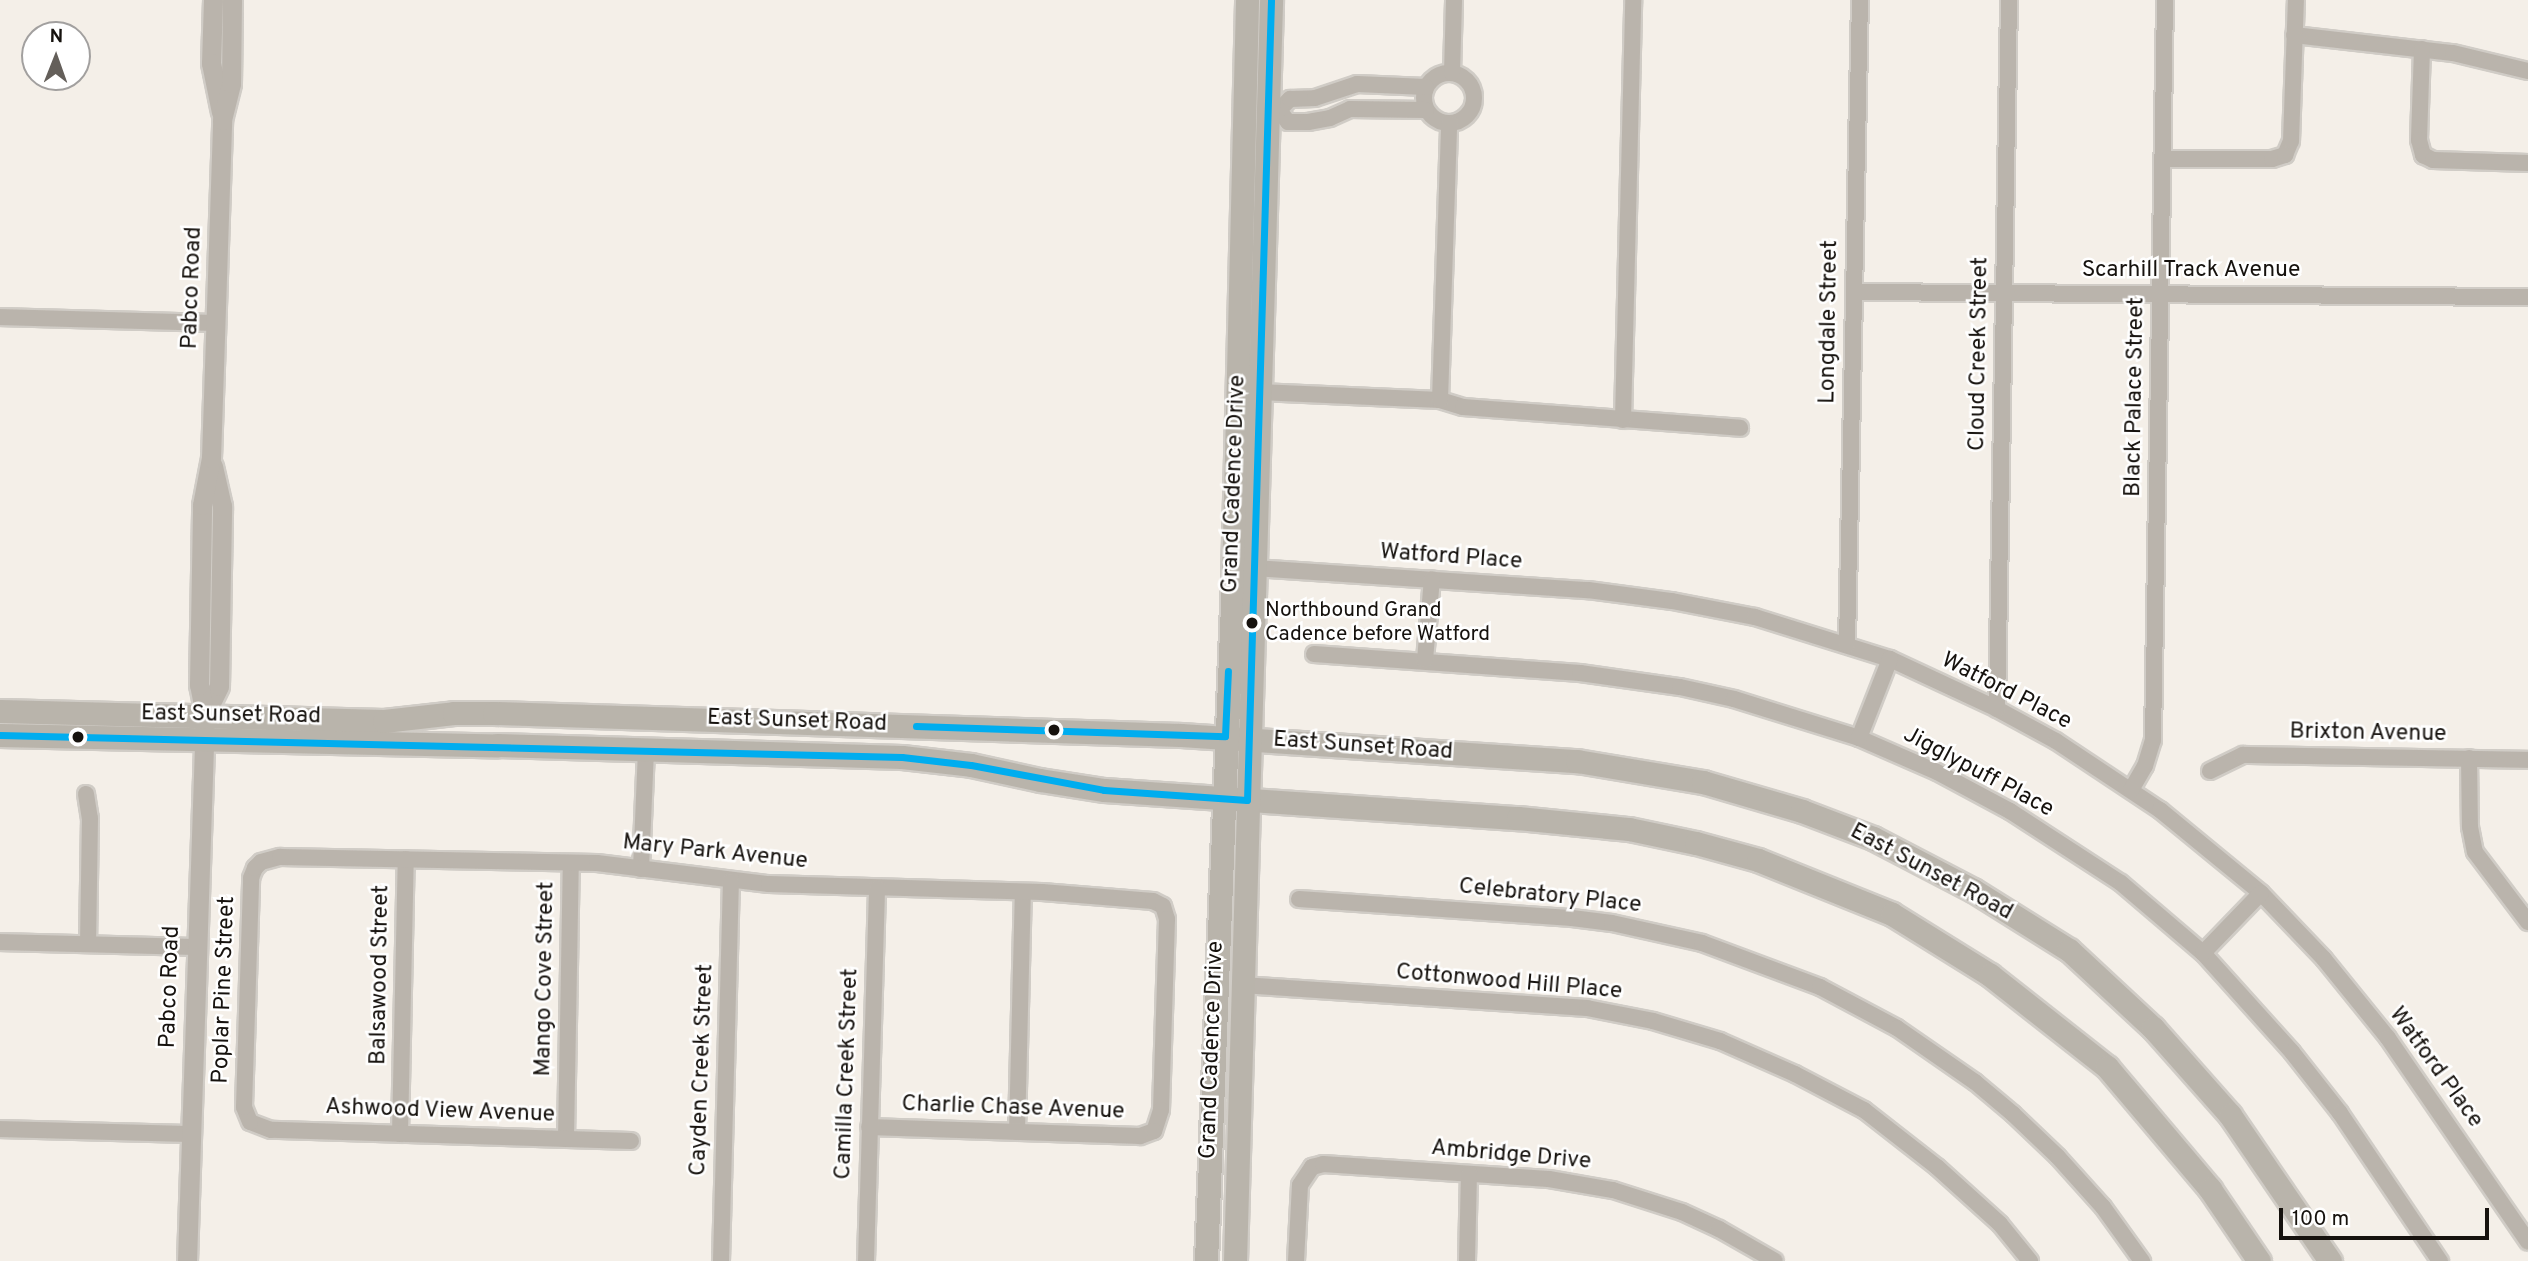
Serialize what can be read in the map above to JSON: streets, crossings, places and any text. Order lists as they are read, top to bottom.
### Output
{
  "streets": {
    "main road": ["Grand Cadence Drive", "East Sunset Road"],
    "street": [
      "Scarhill Track Avenue",
      "Pabco Road",
      "Longdale Street",
      "Cloud Creek Street",
      "Black Palace Street",
      "Watford Place",
      "Brixton Avenue",
      "Jigglypuff Place",
      "Mary Park Avenue",
      "Celebratory Place",
      "Balsawood Street",
      "Mango Cove Street",
      "Cottonwood Hill Place",
      "Poplar Pine Street",
      "Cayden Creek Street",
      "Camilla Creek Street",
      "Charlie Chase Avenue",
      "Ashwood View Avenue",
      "Ambridge Drive"
    ]
  },
  "crossings": [
    ["Scarhill Track Avenue", "Longdale Street"],
    ["Scarhill Track Avenue", "Cloud Creek Street"],
    ["Scarhill Track Avenue", "Black Palace Street"],
    ["Pabco Road", "East Sunset Road"],
    ["Longdale Street", "Watford Place"],
    ["Cloud Creek Street", "Watford Place"],
    ["Black Palace Street", "Watford Place"],
    ["Grand Cadence Drive", "Watford Place"],
    ["Grand Cadence Drive", "East Sunset Road"],
    ["Grand Cadence Drive", "Cottonwood Hill Place"],
    ["Mary Park Avenue", "Balsawood Street"],
    ["Mary Park Avenue", "Mango Cove Street"],
    ["Mary Park Avenue", "Poplar Pine Street"],
    ["Mary Park Avenue", "Cayden Creek Street"],
    ["Mary Park Avenue", "Camilla Creek Street"],
    ["Mary Park Avenue", "Charlie Chase Avenue"],
    ["Balsawood Street", "Ashwood View Avenue"],
    ["Mango Cove Street", "Ashwood View Avenue"],
    ["Poplar Pine Street", "Ashwood View Avenue"],
    ["Camilla Creek Street", "Charlie Chase Avenue"]
  ],
  "places": ["Northbound Grand Cadence before Watford"],
  "scale_bar": "100 m",
  "north": "top"
}
